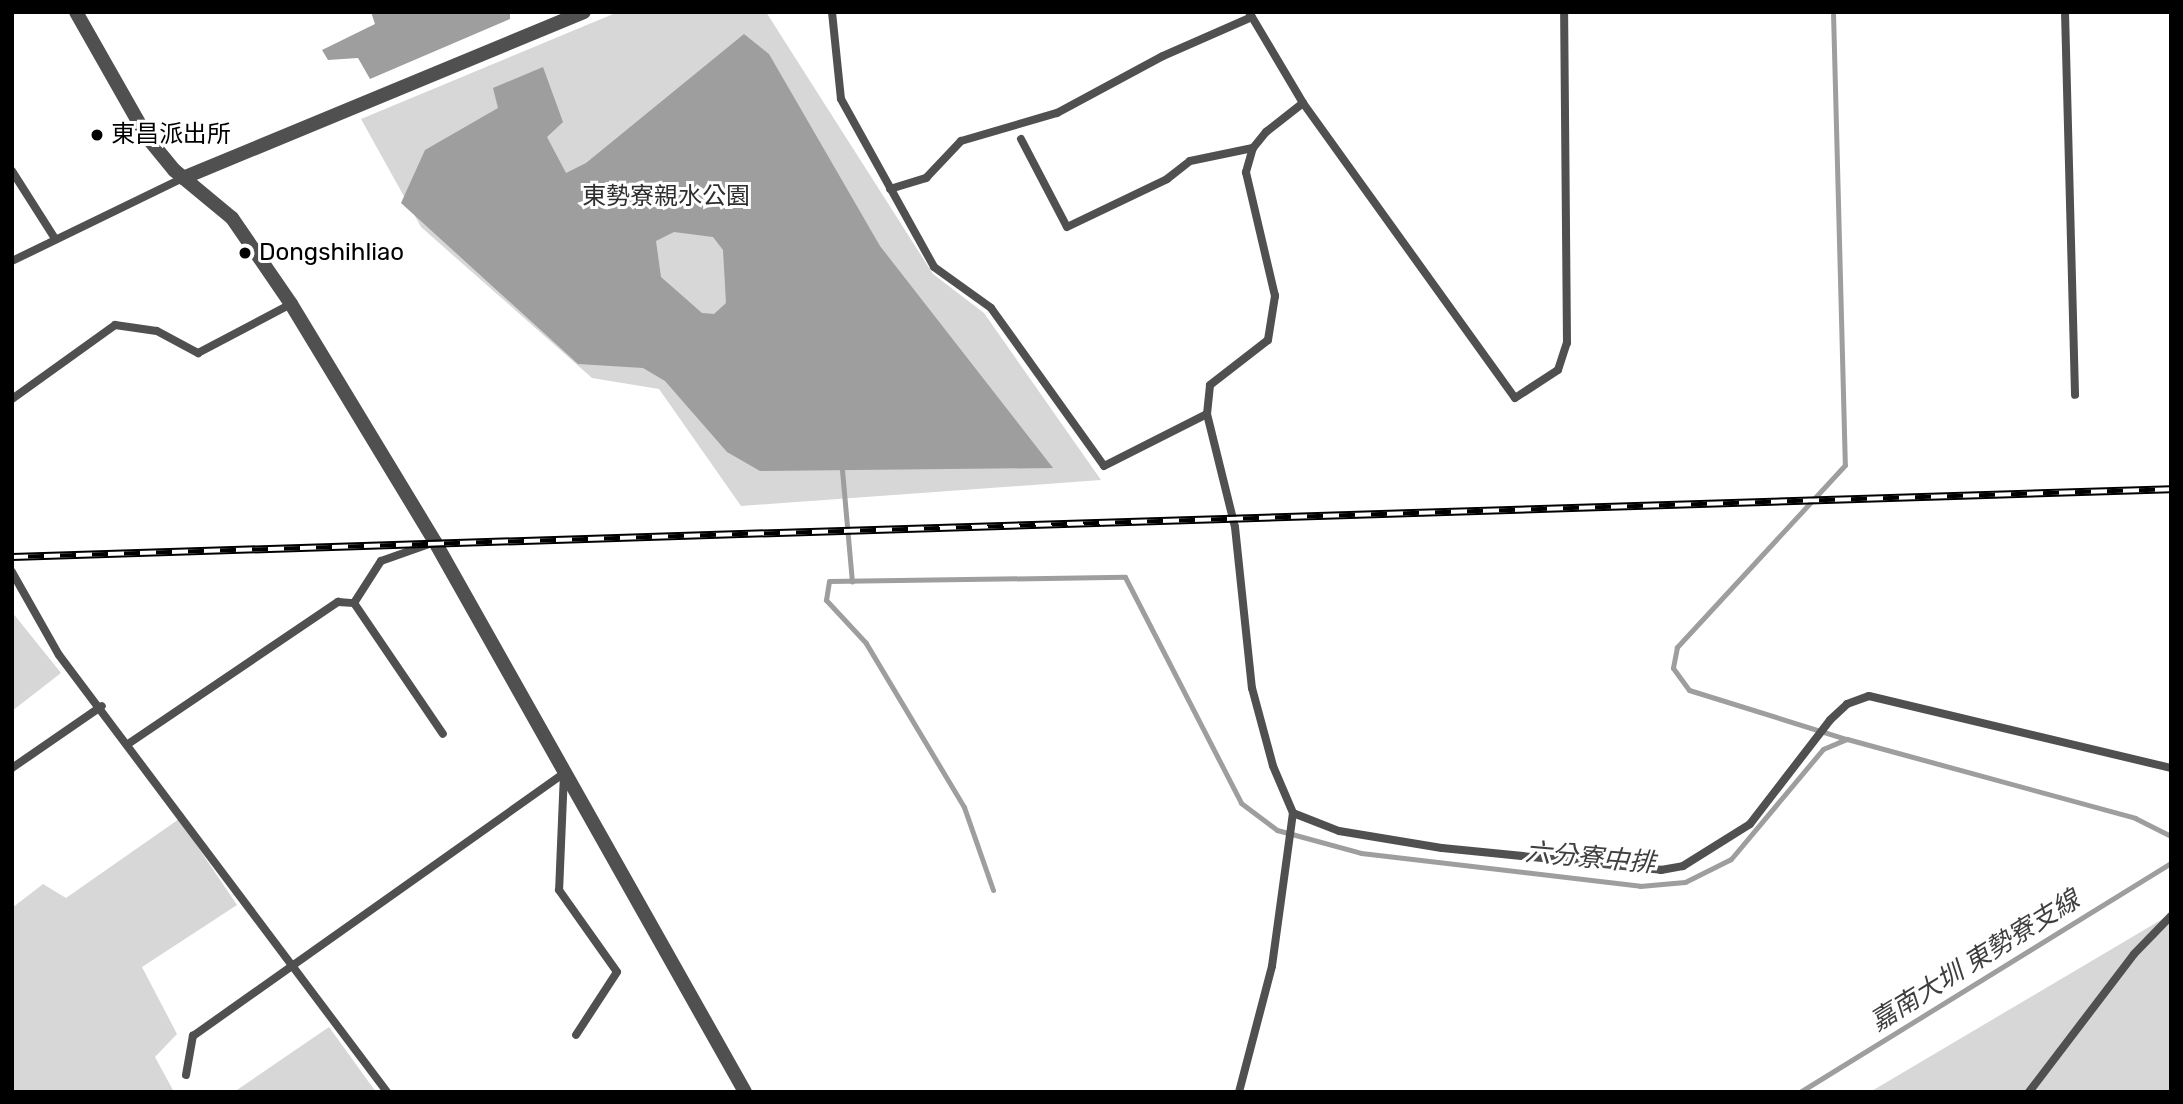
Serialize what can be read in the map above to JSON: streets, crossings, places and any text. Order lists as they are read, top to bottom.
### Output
{
  "water": ["六分寮中排", "嘉南大圳 東勢寮支線"],
  "parks": ["東勢寮親水公園"],
  "places": ["東昌派出所", "Dongshihliao"]
}
